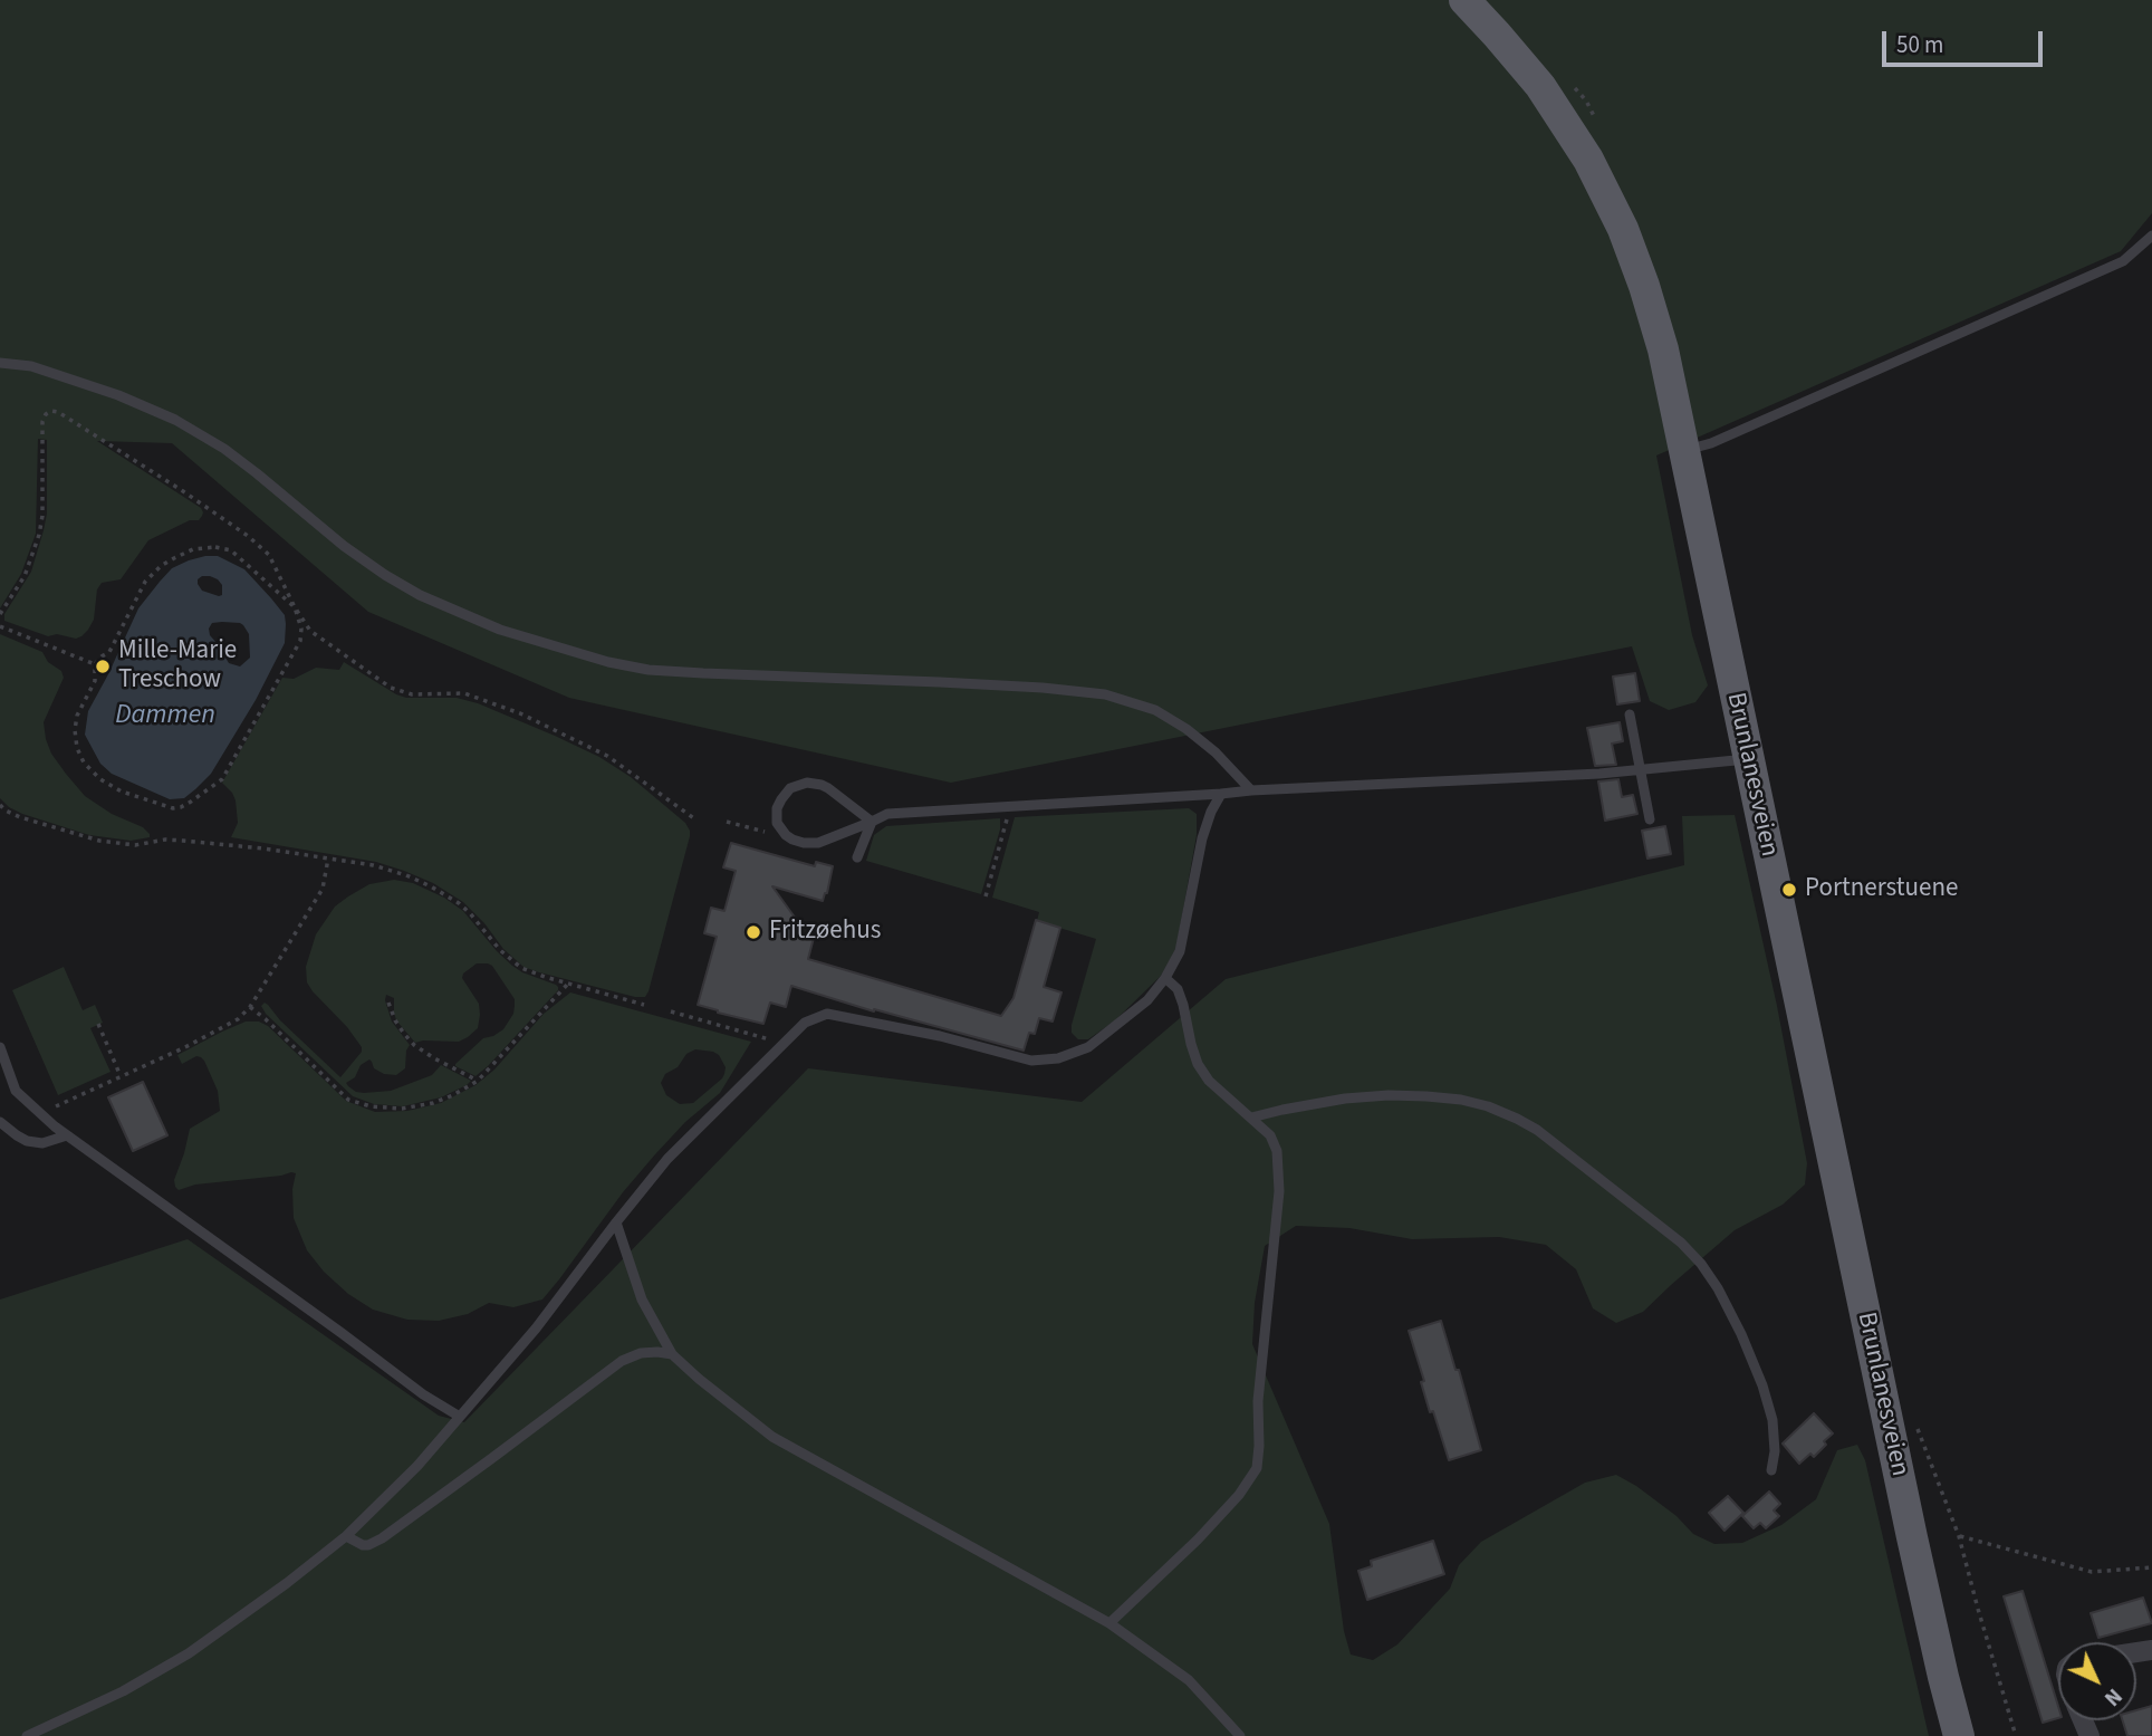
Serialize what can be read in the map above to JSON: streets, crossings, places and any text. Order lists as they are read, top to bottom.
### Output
{
  "streets": {
    "main road": ["Brunlanesveien"]
  },
  "water": ["Dammen"],
  "places": ["Mille-Marie Treschow", "Portnerstuene", "Fritzøehus"],
  "scale_bar": "50 m",
  "north": "bottom right"
}
